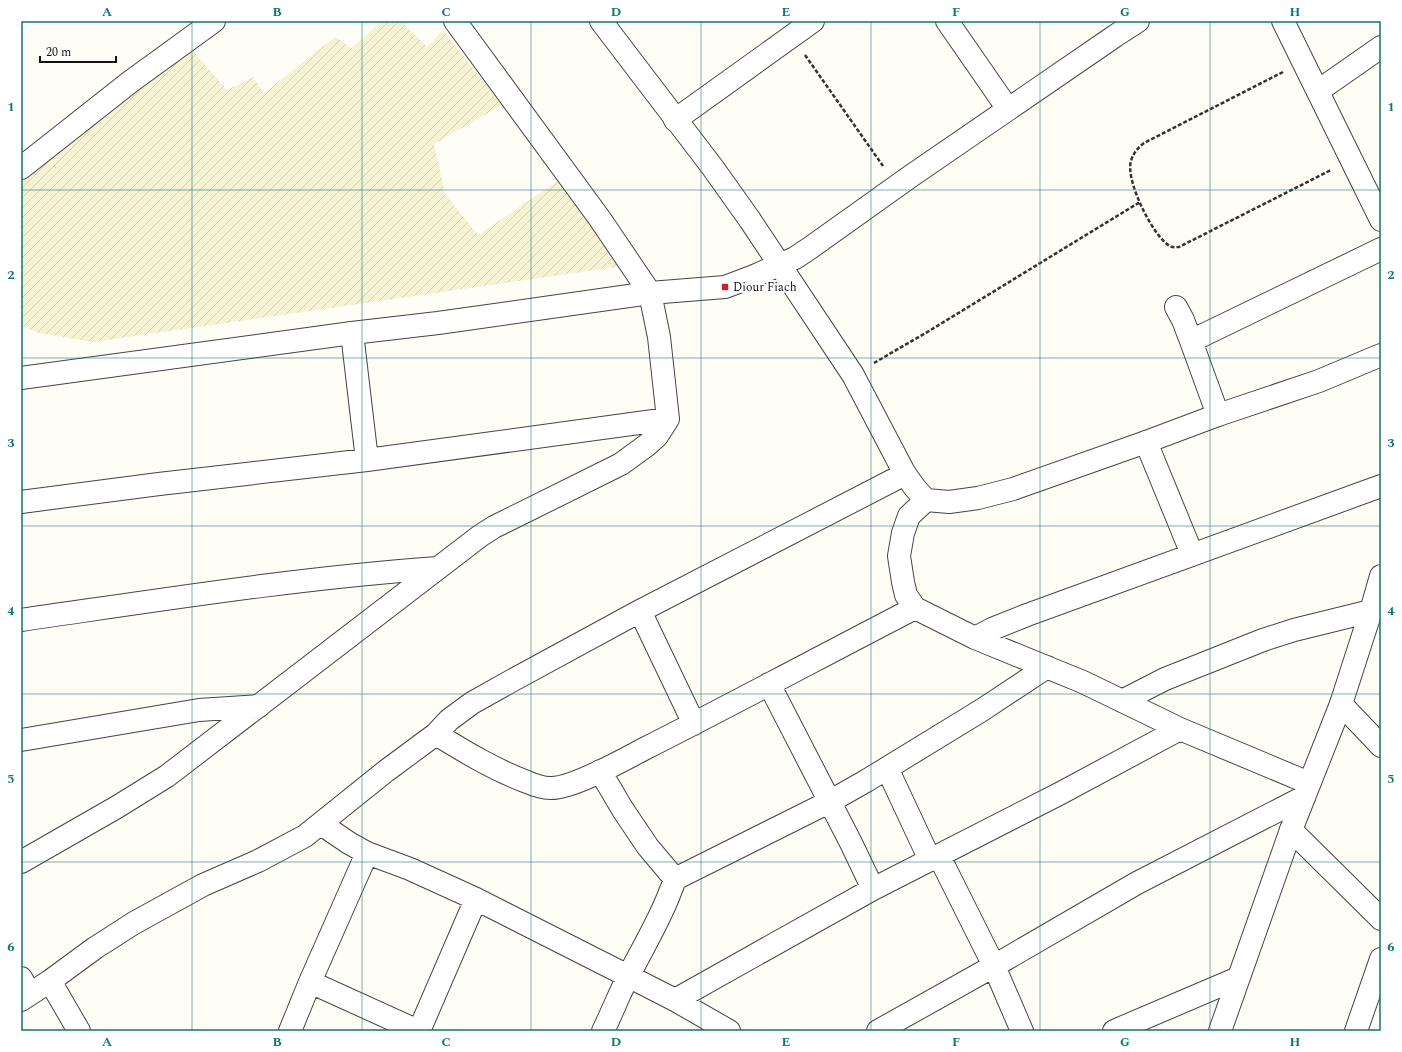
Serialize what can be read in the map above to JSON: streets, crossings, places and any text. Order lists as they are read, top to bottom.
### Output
{
  "places": {
    "transit": ["Diour Fiach"]
  },
  "scale_bar": "20 m",
  "grid": {
    "columns": [
      "A",
      "B",
      "C",
      "D",
      "E",
      "F",
      "G",
      "H"
    ],
    "rows": [
      "1",
      "2",
      "3",
      "4",
      "5",
      "6"
    ]
  }
}
